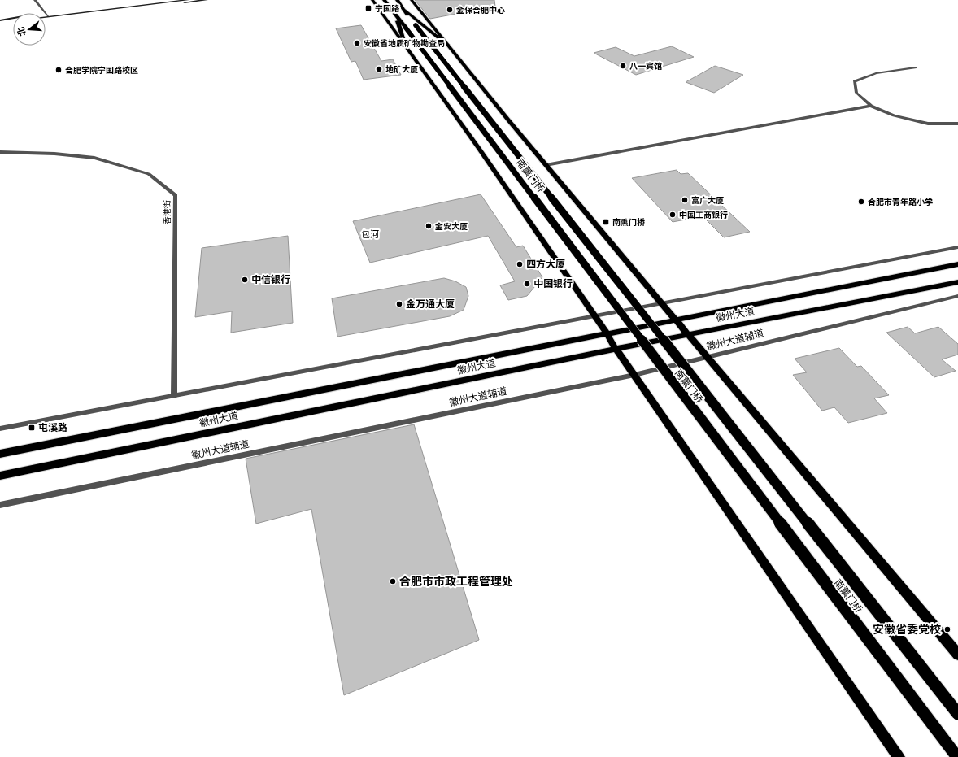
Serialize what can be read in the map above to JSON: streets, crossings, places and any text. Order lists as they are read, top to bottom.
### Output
{
  "streets": {
    "highway": ["南薰门桥"],
    "main road": ["徽州大道"],
    "street": ["香港街", "徽州大道辅道"]
  },
  "districts": ["包河"],
  "places": {
    "transit": ["宁国路", "南熏门桥", "屯溪路"],
    "other": [
      "金保合肥中心",
      "安徽省地质矿物勘查局",
      "八一宾馆",
      "地矿大厦",
      "合肥学院宁国路校区",
      "富广大厦",
      "合肥市青年路小学",
      "中国工商银行",
      "金安大厦",
      "四方大厦",
      "中信银行",
      "中国银行",
      "金万通大厦",
      "合肥市市政工程管理处",
      "安徽省委党校"
    ]
  },
  "north": "left"
}
